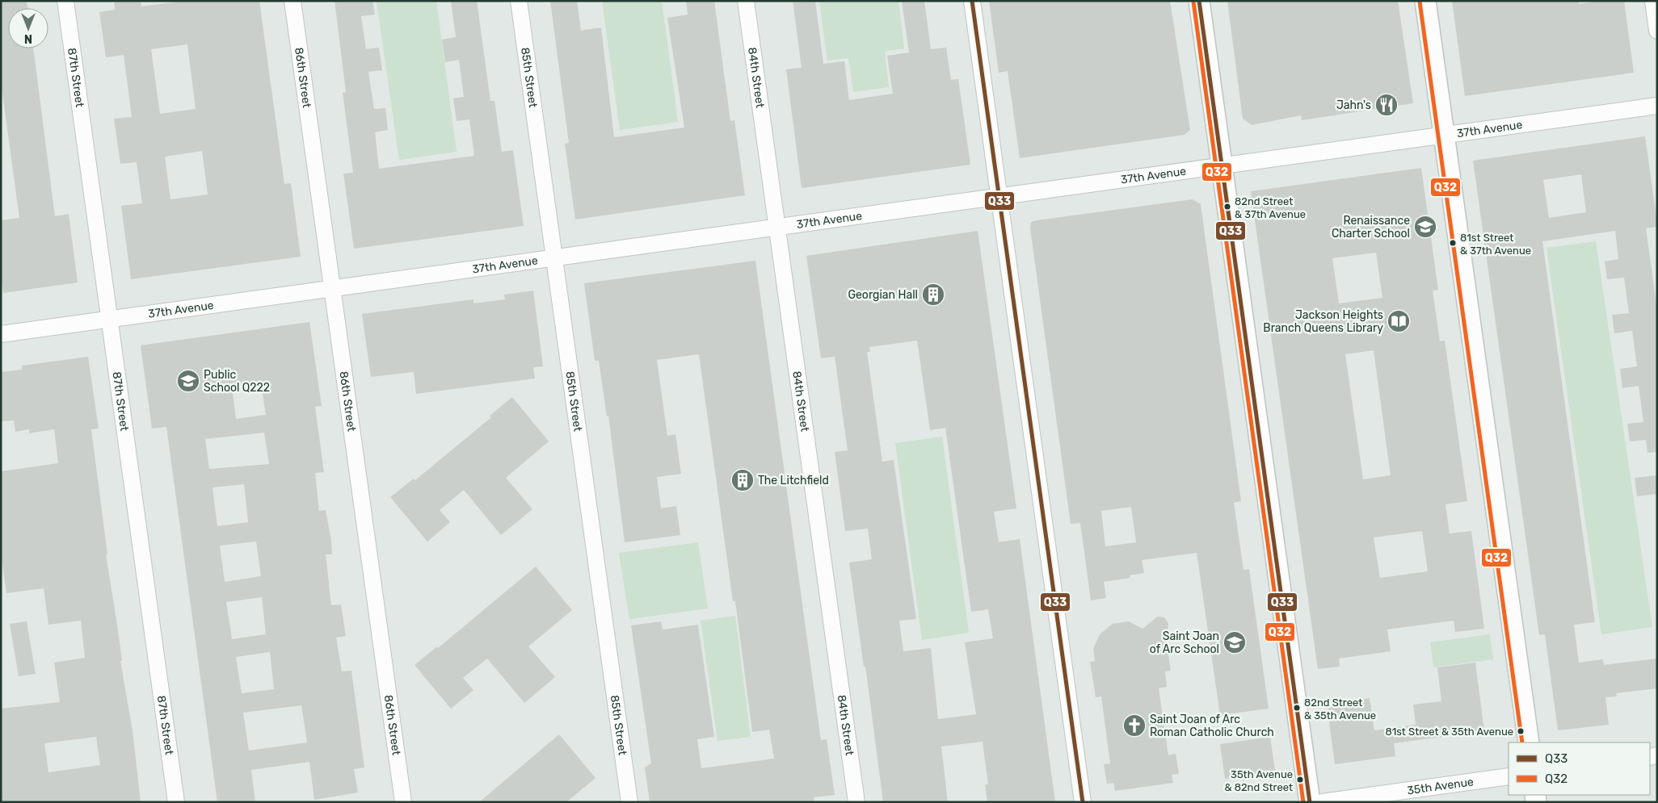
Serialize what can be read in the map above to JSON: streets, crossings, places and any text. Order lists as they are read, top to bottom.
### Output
{
  "streets": {
    "street": [
      "87th Street",
      "86th Street",
      "85th Street",
      "84th Street",
      "37th Avenue",
      "35th Avenue"
    ]
  },
  "crossings": [
    ["87th Street", "37th Avenue"],
    ["86th Street", "37th Avenue"],
    ["85th Street", "37th Avenue"],
    ["84th Street", "37th Avenue"]
  ],
  "places": {
    "restaurant": ["Jahn's"],
    "other": [
      "82nd Street & 37th Avenue",
      "81st Street & 37th Avenue",
      "82nd Street & 35th Avenue",
      "81st Street & 35th Avenue",
      "35th Avenue & 82nd Street"
    ],
    "school or university": ["Renaissance Charter School", "Public School Q222", "Saint Joan of Arc School"],
    "building": ["Georgian Hall", "The Litchfield"],
    "library": ["Jackson Heights Branch Queens Library"],
    "church": ["Saint Joan of Arc Roman Catholic Church"]
  },
  "lines": ["transit line Q33", "transit line Q32"],
  "legend": ["Q33", "Q32"],
  "north": "bottom"
}
